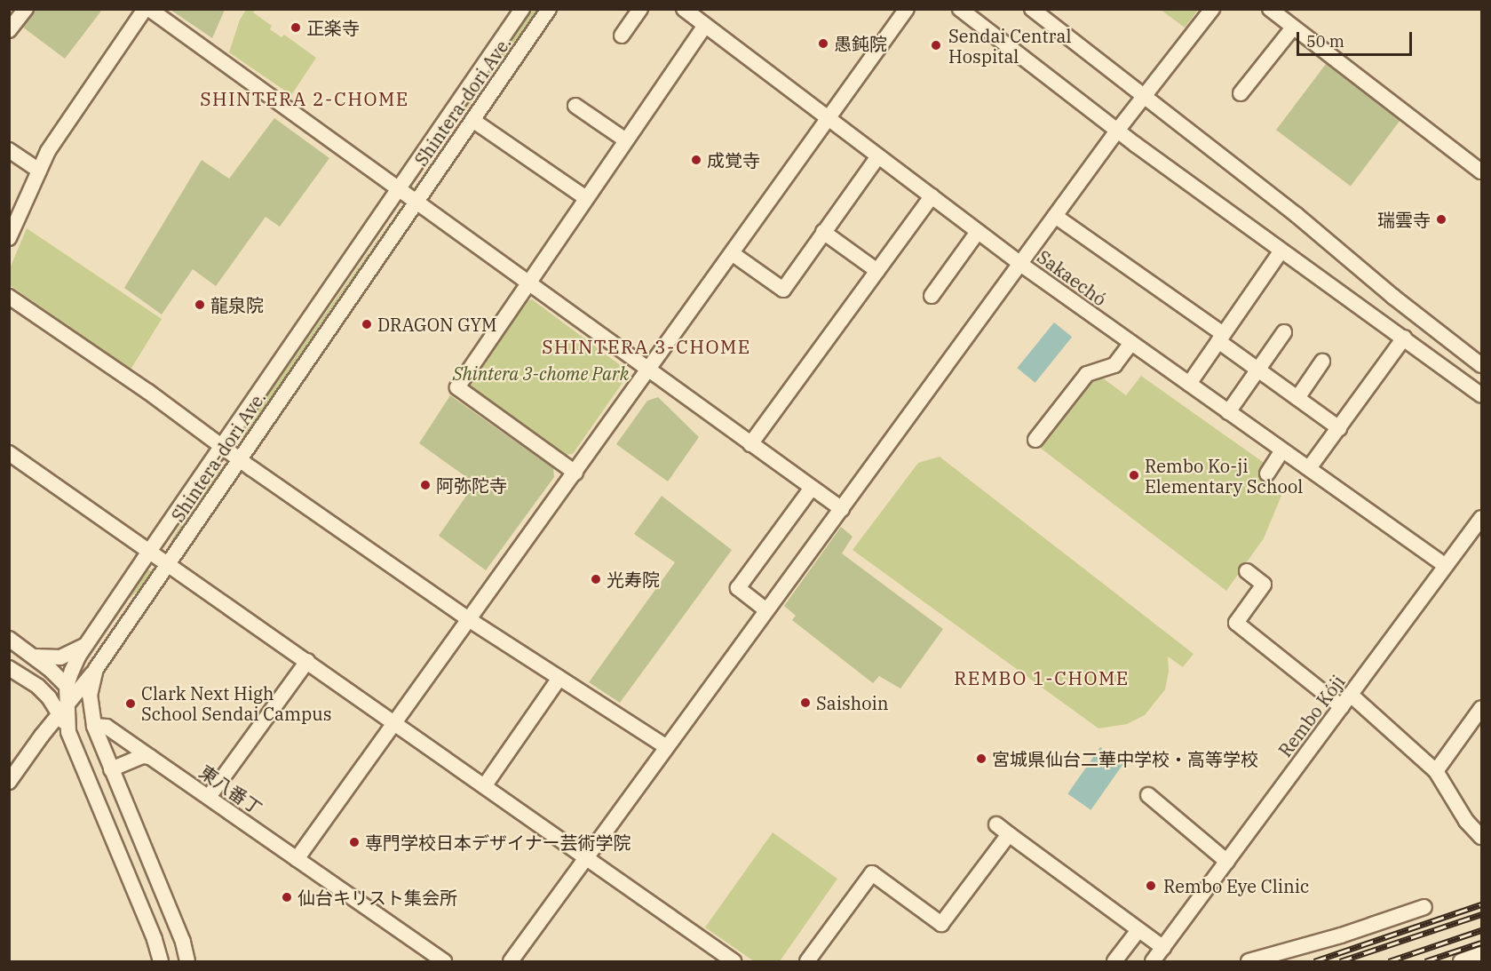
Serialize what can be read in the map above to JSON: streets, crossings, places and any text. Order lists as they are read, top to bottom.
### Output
{
  "streets": {
    "street": [
      "Shintera-dori Ave.",
      "Sakaechó",
      "Rembo Kóji",
      "東八番丁"
    ]
  },
  "crossings": [
    ["Shintera-dori Ave.", "東八番丁"],
    ["Sakaechó", "Rembo Kóji"]
  ],
  "districts": ["SHINTERA 2-CHOME", "SHINTERA 3-CHOME", "REMBO 1-CHOME"],
  "parks": ["Shintera 3-chome Park"],
  "places": [
    "正楽寺",
    "愚鈍院",
    "Sendai Central Hospital",
    "成覚寺",
    "瑞雲寺",
    "龍泉院",
    "DRAGON GYM",
    "Rembo Ko-ji Elementary School",
    "阿弥陀寺",
    "光寿院",
    "Saishoin",
    "Clark Next High School Sendai Campus",
    "宮城県仙台二華中学校・高等学校",
    "専門学校日本デザイナー芸術学院",
    "Rembo Eye Clinic",
    "仙台キリスト集会所"
  ],
  "scale_bar": "50 m"
}
